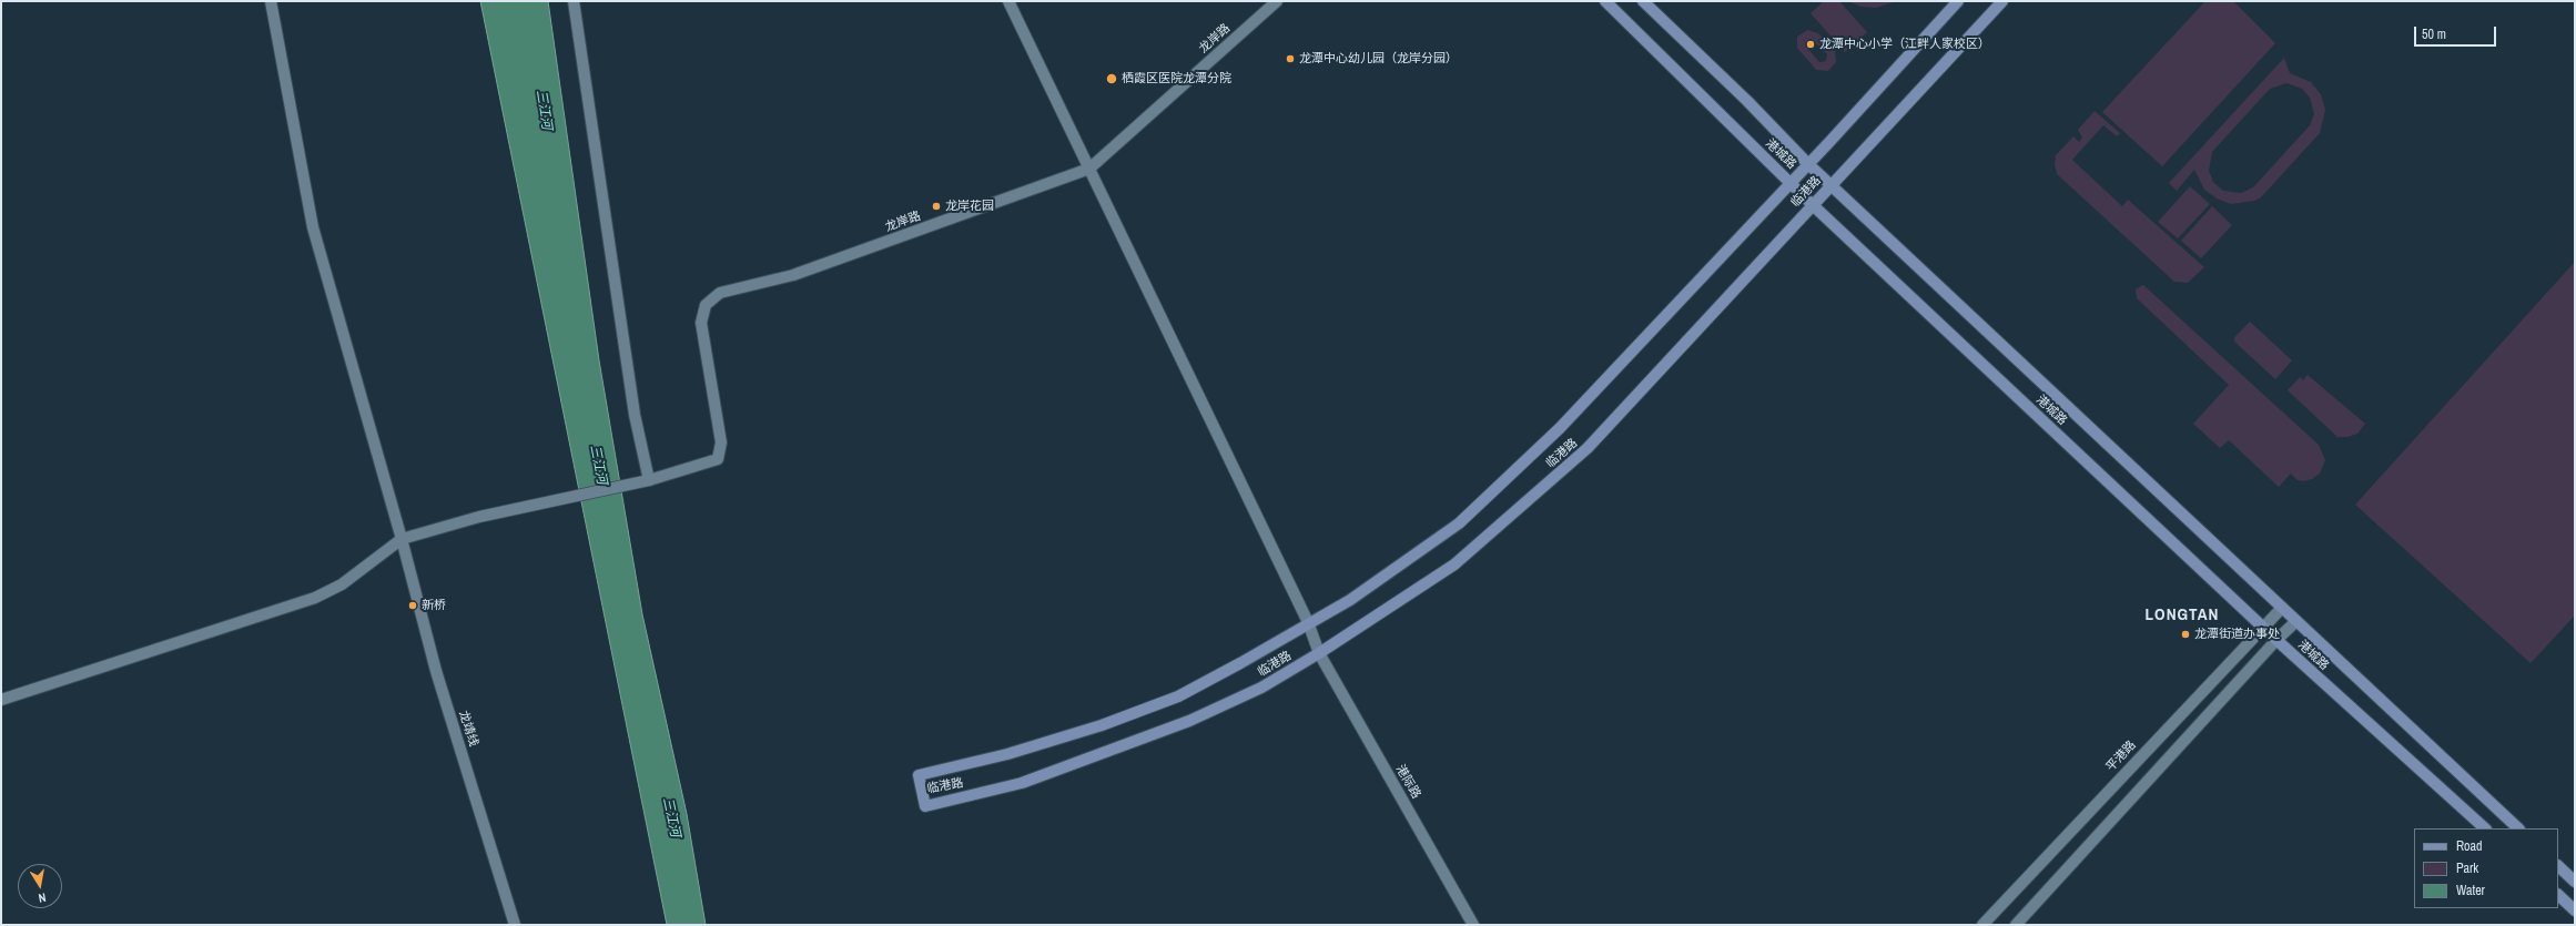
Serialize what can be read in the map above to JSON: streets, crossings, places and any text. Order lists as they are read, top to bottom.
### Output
{
  "streets": {
    "main road": ["港城路", "临港路"],
    "street": [
      "龙岸路",
      "龙靖线",
      "平港路",
      "港际路"
    ]
  },
  "crossings": [
    ["龙岸路", "港际路"],
    ["港城路", "临港路"],
    ["港城路", "平港路"],
    ["临港路", "港际路"]
  ],
  "districts": ["LONGTAN"],
  "water": ["三江河"],
  "places": [
    "龙潭中心小学（江畔人家校区）",
    "龙潭中心幼儿园（龙岸分园）",
    "栖霞区医院龙潭分院",
    "龙岸花园",
    "新桥",
    "龙潭街道办事处"
  ],
  "legend": ["Road", "Park", "Water"],
  "scale_bar": "50 m",
  "north": "bottom"
}
